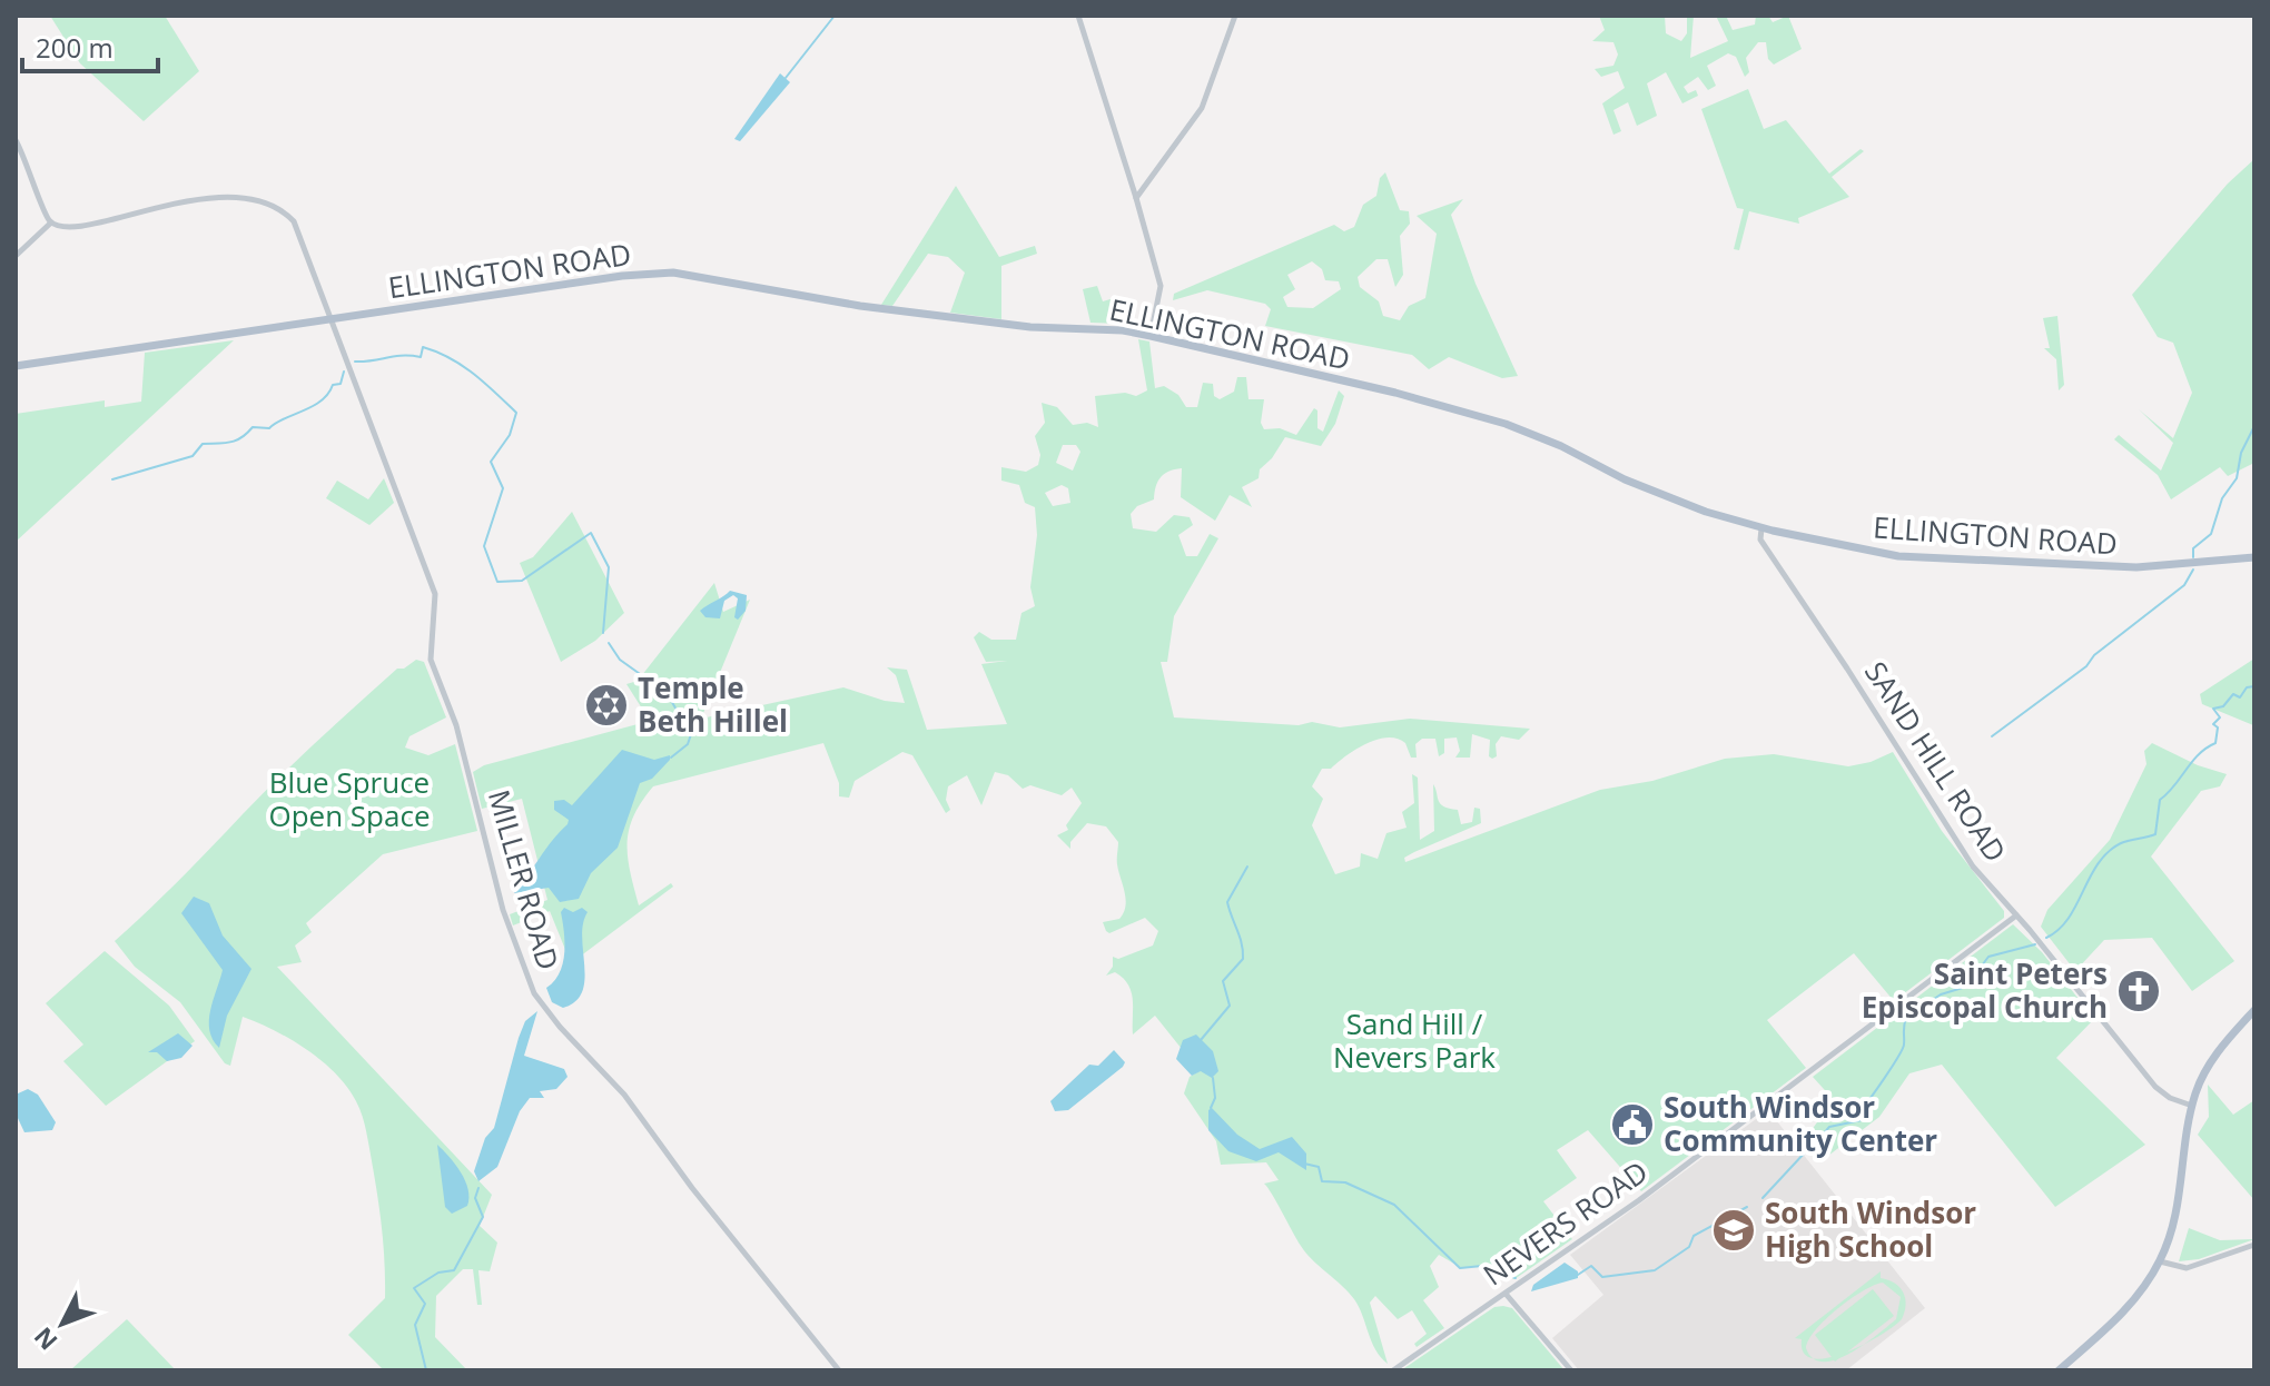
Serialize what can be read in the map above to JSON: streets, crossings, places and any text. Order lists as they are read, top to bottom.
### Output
{
  "streets": {
    "main road": ["ELLINGTON ROAD"],
    "street": ["SAND HILL ROAD", "MILLER ROAD", "NEVERS ROAD"]
  },
  "crossings": [
    ["ELLINGTON ROAD", "SAND HILL ROAD"],
    ["ELLINGTON ROAD", "MILLER ROAD"],
    ["SAND HILL ROAD", "NEVERS ROAD"]
  ],
  "parks": ["Blue Spruce Open Space", "Sand Hill / Nevers Park"],
  "places": {
    "synagogue": ["Temple Beth Hillel"],
    "church": ["Saint Peters Episcopal Church"],
    "public building": ["South Windsor Community Center"],
    "school or university": ["South Windsor High School"]
  },
  "scale_bar": "200 m",
  "north": "bottom left"
}
